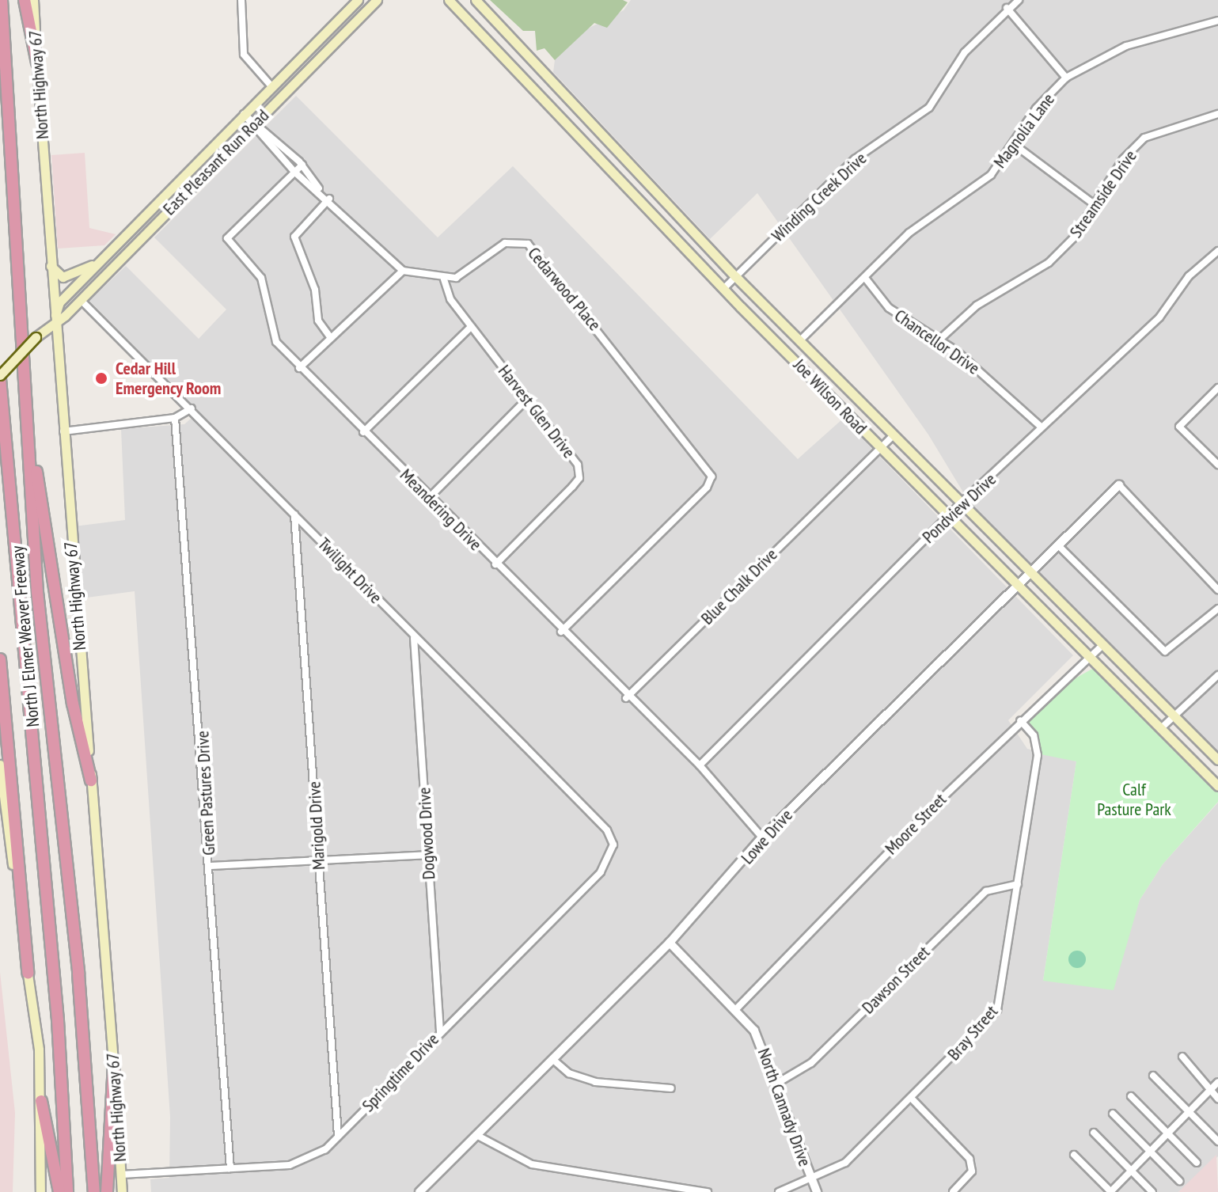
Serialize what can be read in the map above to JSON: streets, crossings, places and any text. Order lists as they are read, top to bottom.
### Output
{
  "streets": {
    "highway": ["North J Elmer Weaver Freeway"],
    "main road": ["North Highway 67", "East Pleasant Run Road", "Joe Wilson Road"],
    "street": [
      "Magnolia Lane",
      "Streamside Drive",
      "Winding Creek Drive",
      "Cedarwood Place",
      "Chancellor Drive",
      "Harvest Glen Drive",
      "Pondview Drive",
      "Meandering Drive",
      "Twilight Drive",
      "Blue Chalk Drive",
      "Green Pastures Drive",
      "Moore Street",
      "Marigold Drive",
      "Dogwood Drive",
      "Lowe Drive",
      "Dawson Street",
      "Bray Street",
      "Springtime Drive",
      "North Cannady Drive"
    ]
  },
  "crossings": [
    ["North Highway 67", "East Pleasant Run Road"],
    ["North Highway 67", "Springtime Drive"],
    ["Magnolia Lane", "Chancellor Drive"],
    ["Magnolia Lane", "Joe Wilson Road"],
    ["East Pleasant Run Road", "Twilight Drive"],
    ["East Pleasant Run Road", "North J Elmer Weaver Freeway"],
    ["Streamside Drive", "Chancellor Drive"],
    ["Winding Creek Drive", "Joe Wilson Road"],
    ["Cedarwood Place", "Harvest Glen Drive"],
    ["Cedarwood Place", "Meandering Drive"],
    ["Chancellor Drive", "Pondview Drive"],
    ["Joe Wilson Road", "Pondview Drive"],
    ["Joe Wilson Road", "Blue Chalk Drive"],
    ["Joe Wilson Road", "Moore Street"],
    ["Joe Wilson Road", "Lowe Drive"],
    ["Harvest Glen Drive", "Meandering Drive"],
    ["Pondview Drive", "Meandering Drive"],
    ["Meandering Drive", "Blue Chalk Drive"],
    ["Meandering Drive", "Lowe Drive"],
    ["Twilight Drive", "Marigold Drive"],
    ["Twilight Drive", "Dogwood Drive"],
    ["Twilight Drive", "Springtime Drive"],
    ["Green Pastures Drive", "Springtime Drive"],
    ["Moore Street", "Bray Street"],
    ["Moore Street", "North Cannady Drive"],
    ["Marigold Drive", "Springtime Drive"],
    ["Dogwood Drive", "Springtime Drive"],
    ["Lowe Drive", "North Cannady Drive"],
    ["Dawson Street", "Bray Street"],
    ["Dawson Street", "North Cannady Drive"],
    ["Bray Street", "North Cannady Drive"]
  ],
  "parks": ["Calf Pasture Park"],
  "places": ["Cedar Hill Emergency Room"]
}
